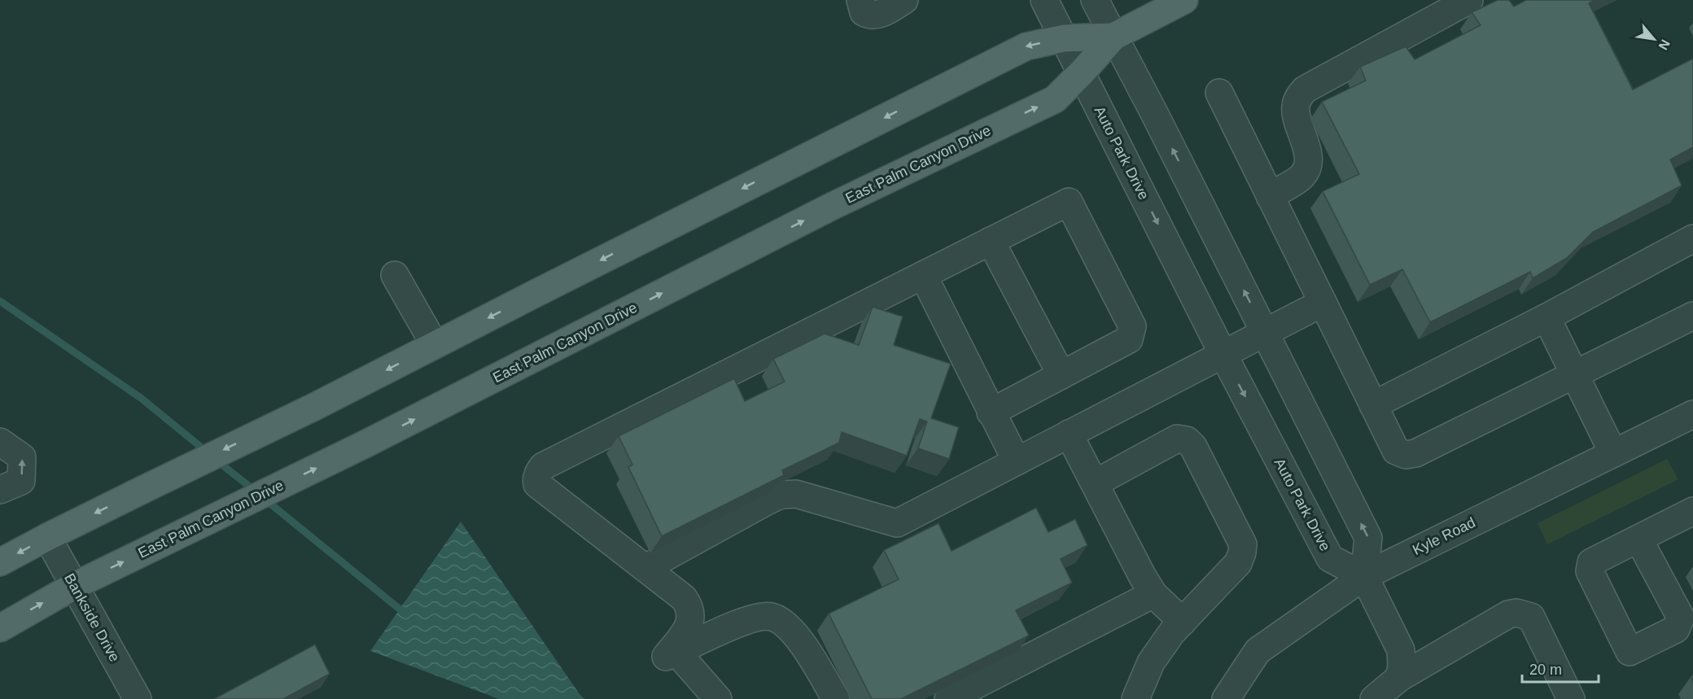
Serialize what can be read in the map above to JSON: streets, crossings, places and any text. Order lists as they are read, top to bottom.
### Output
{
  "streets": {
    "main road": ["East Palm Canyon Drive"],
    "street": ["Auto Park Drive", "Kyle Road", "Bankside Drive"]
  },
  "crossings": [
    ["Auto Park Drive", "East Palm Canyon Drive"],
    ["Auto Park Drive", "Kyle Road"],
    ["East Palm Canyon Drive", "Bankside Drive"]
  ],
  "scale_bar": "20 m",
  "north": "bottom right"
}
